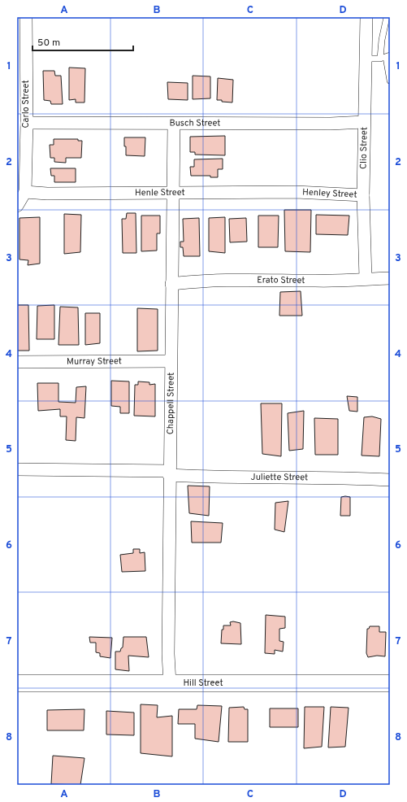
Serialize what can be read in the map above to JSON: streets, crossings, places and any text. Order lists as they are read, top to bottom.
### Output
{
  "streets": {
    "street": [
      "Carlo Street",
      "Busch Street",
      "Clio Street",
      "Henle Street",
      "Henley Street",
      "Erato Street",
      "Murray Street",
      "Chappell Street",
      "Juliette Street",
      "Hill Street"
    ]
  },
  "crossings": [
    ["Carlo Street", "Busch Street"],
    ["Carlo Street", "Henle Street"],
    ["Busch Street", "Clio Street"],
    ["Busch Street", "Chappell Street"],
    ["Clio Street", "Henley Street"],
    ["Clio Street", "Erato Street"],
    ["Henle Street", "Henley Street"],
    ["Henle Street", "Chappell Street"],
    ["Erato Street", "Chappell Street"],
    ["Murray Street", "Chappell Street"],
    ["Chappell Street", "Juliette Street"],
    ["Chappell Street", "Hill Street"]
  ],
  "scale_bar": "50 m",
  "grid": {
    "columns": [
      "A",
      "B",
      "C",
      "D"
    ],
    "rows": [
      "1",
      "2",
      "3",
      "4",
      "5",
      "6",
      "7",
      "8"
    ]
  }
}
